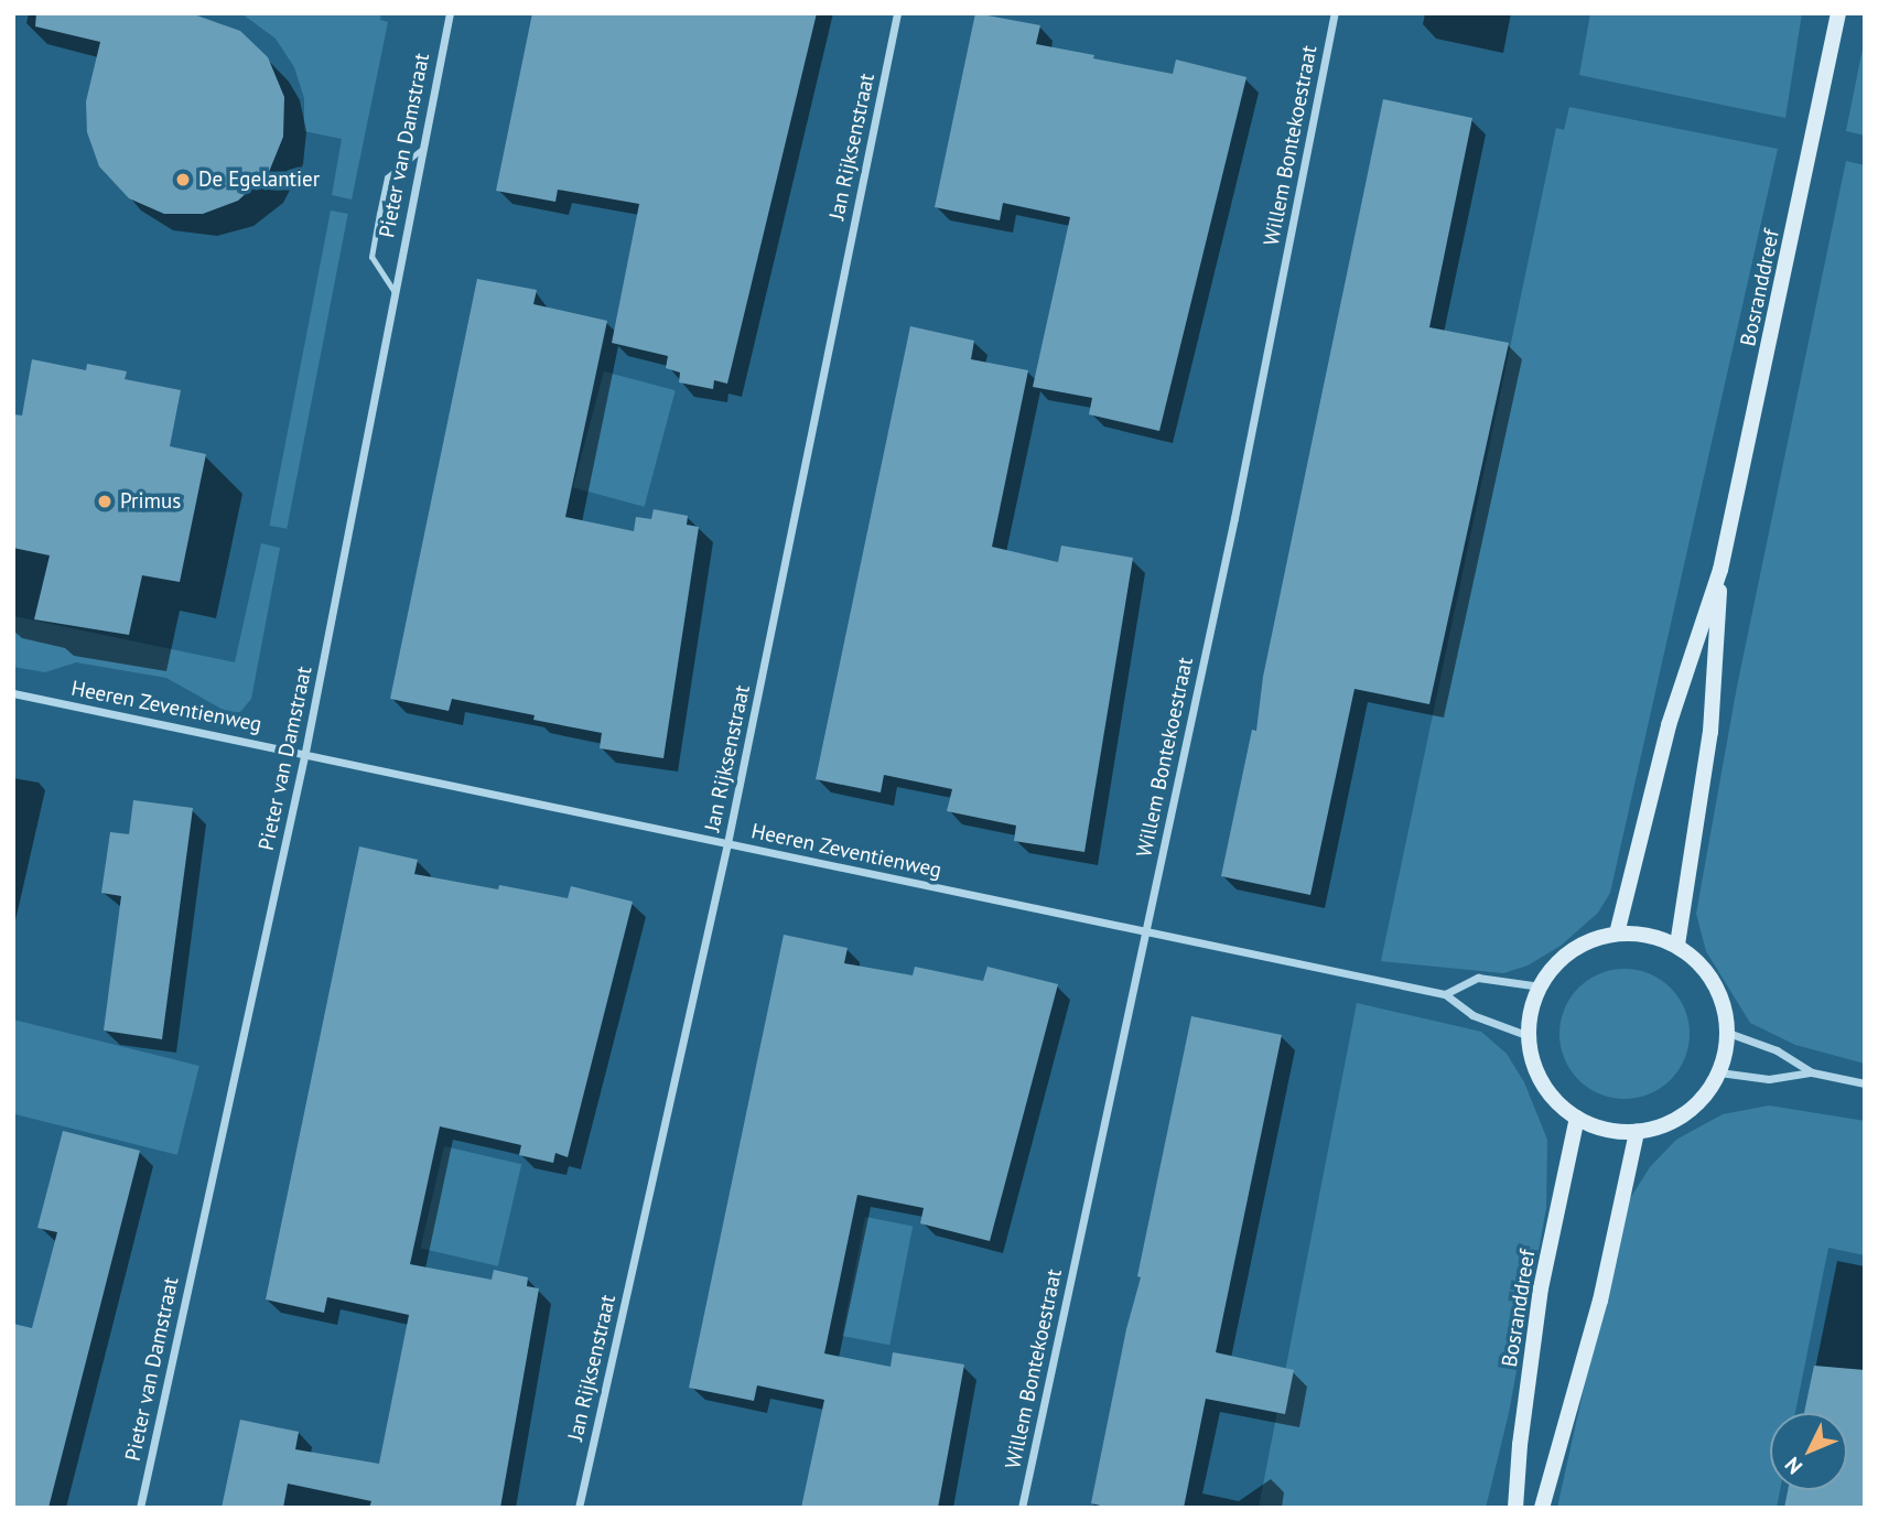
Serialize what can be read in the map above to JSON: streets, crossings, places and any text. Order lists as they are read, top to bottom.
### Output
{
  "streets": {
    "main road": ["Bosranddreef"],
    "street": [
      "Pieter van Damstraat",
      "Willem Bontekoestraat",
      "Jan Rijksenstraat",
      "Heeren Zeventienweg"
    ]
  },
  "crossings": [
    ["Pieter van Damstraat", "Heeren Zeventienweg"],
    ["Willem Bontekoestraat", "Heeren Zeventienweg"],
    ["Jan Rijksenstraat", "Heeren Zeventienweg"],
    ["Bosranddreef", "Heeren Zeventienweg"]
  ],
  "places": ["De Egelantier", "Primus"],
  "north": "bottom left"
}
